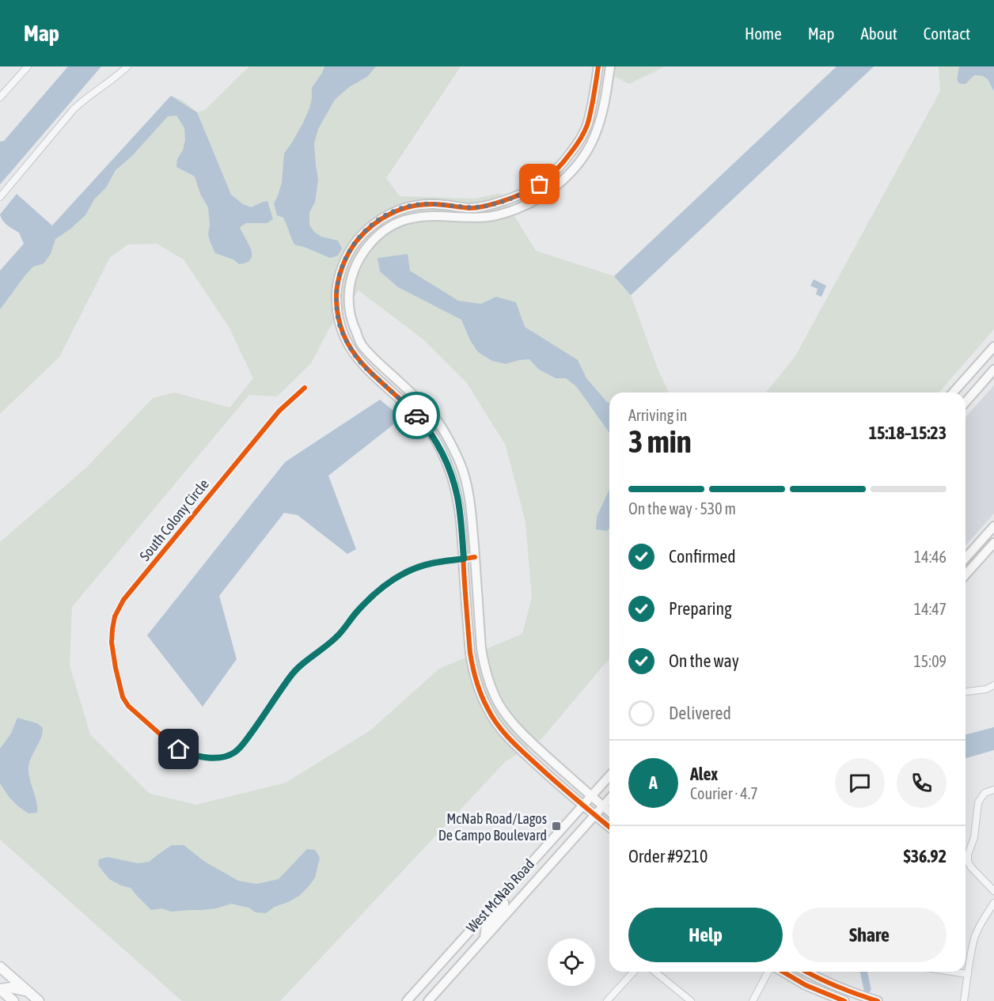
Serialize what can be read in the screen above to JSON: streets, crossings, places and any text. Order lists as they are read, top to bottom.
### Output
{
  "streets": {
    "street": ["South Colony Circle", "West McNab Road"]
  },
  "places": {
    "transit": ["McNab Road/Lagos De Campo Boulevard"]
  },
  "page": {
    "header": "Map",
    "nav": [
      "Home",
      "Map",
      "About",
      "Contact"
    ],
    "heading": ["3 min", "Arriving in", "15:18–15:23"],
    "panel": [
      "Alex",
      "Courier · 4.7",
      "Order #9210",
      "$36.92"
    ],
    "bar": "On the way · 530 m",
    "list": [
      ["Confirmed", "14:46"],
      ["Preparing", "14:47"],
      ["On the way", "15:09"],
      "Delivered"
    ],
    "round": "A",
    "buttons": ["Help", "Share"]
  }
}
